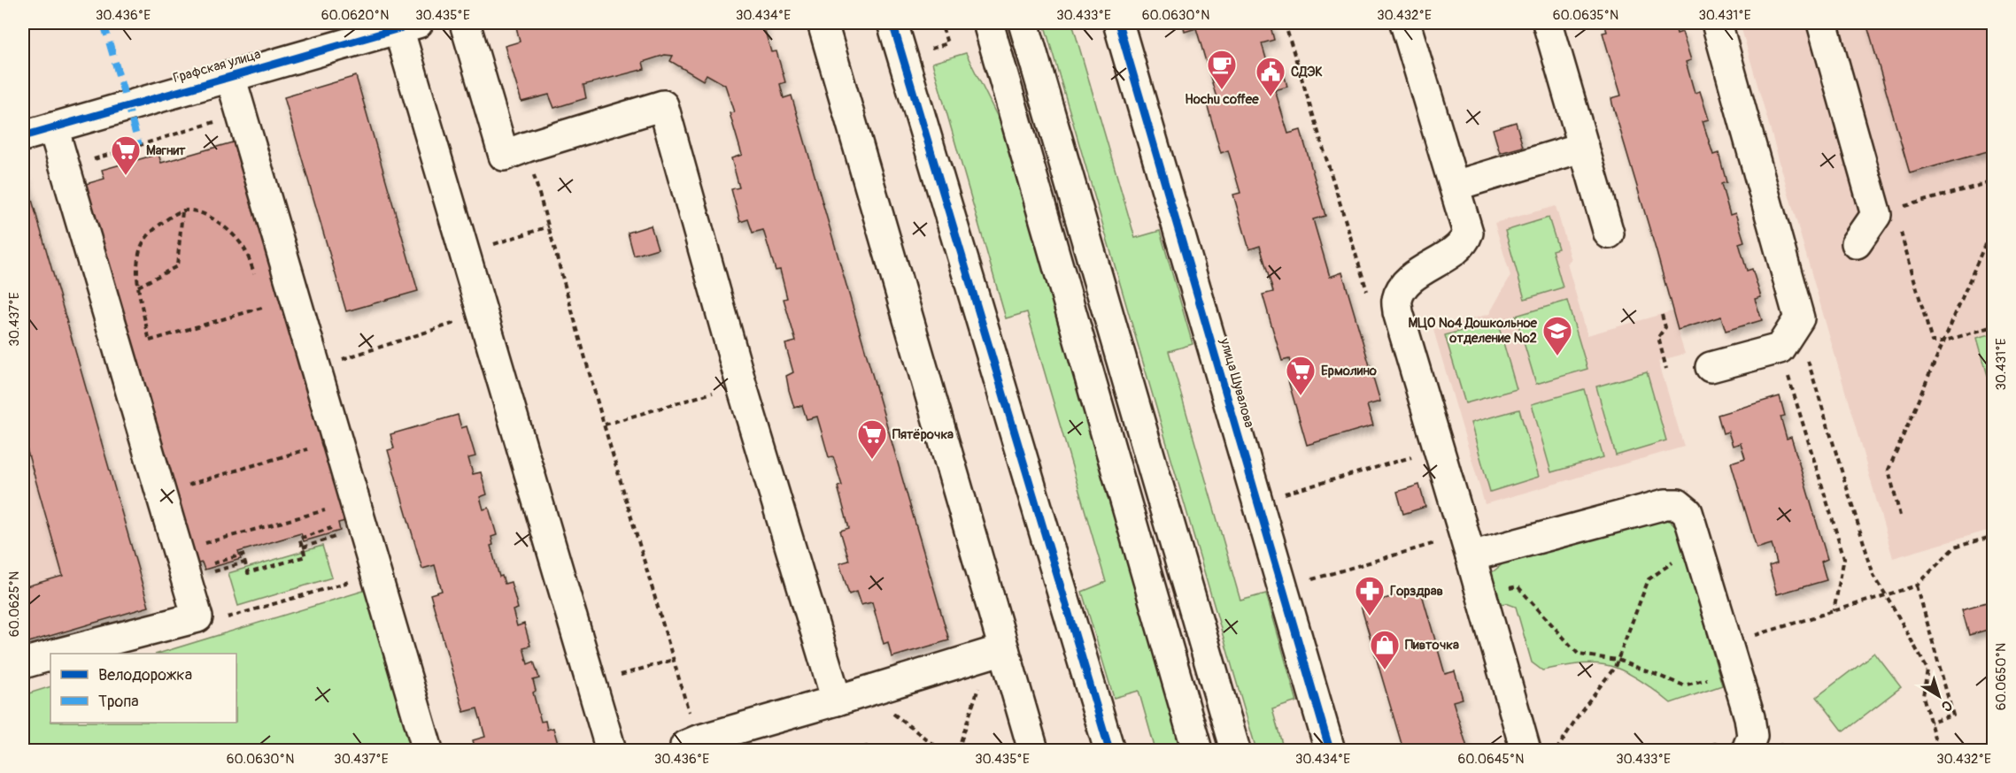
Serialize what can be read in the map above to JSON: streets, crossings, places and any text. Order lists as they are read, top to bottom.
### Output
{
  "streets": {
    "street": ["Графская улица", "улица Шувалова"]
  },
  "places": {
    "cafe": ["Hochu coffee"],
    "public building": ["СДЭК"],
    "supermarket": ["Магнит", "Ермолино", "Пятёрочка"],
    "school or university": ["МЦО №4 Дошкольное отделение №2"],
    "pharmacy": ["Горздрав"],
    "shop": ["Пивточка"]
  },
  "legend": ["Велодорожка", "Тропа"],
  "north": "bottom right",
  "coordinates": [
    "30.436°E",
    "60.0620°N",
    "30.435°E",
    "30.434°E",
    "30.433°E",
    "60.0630°N",
    "30.432°E",
    "60.0635°N",
    "30.431°E",
    "30.437°E",
    "60.0625°N",
    "60.0650°N",
    "60.0645°N"
  ]
}
